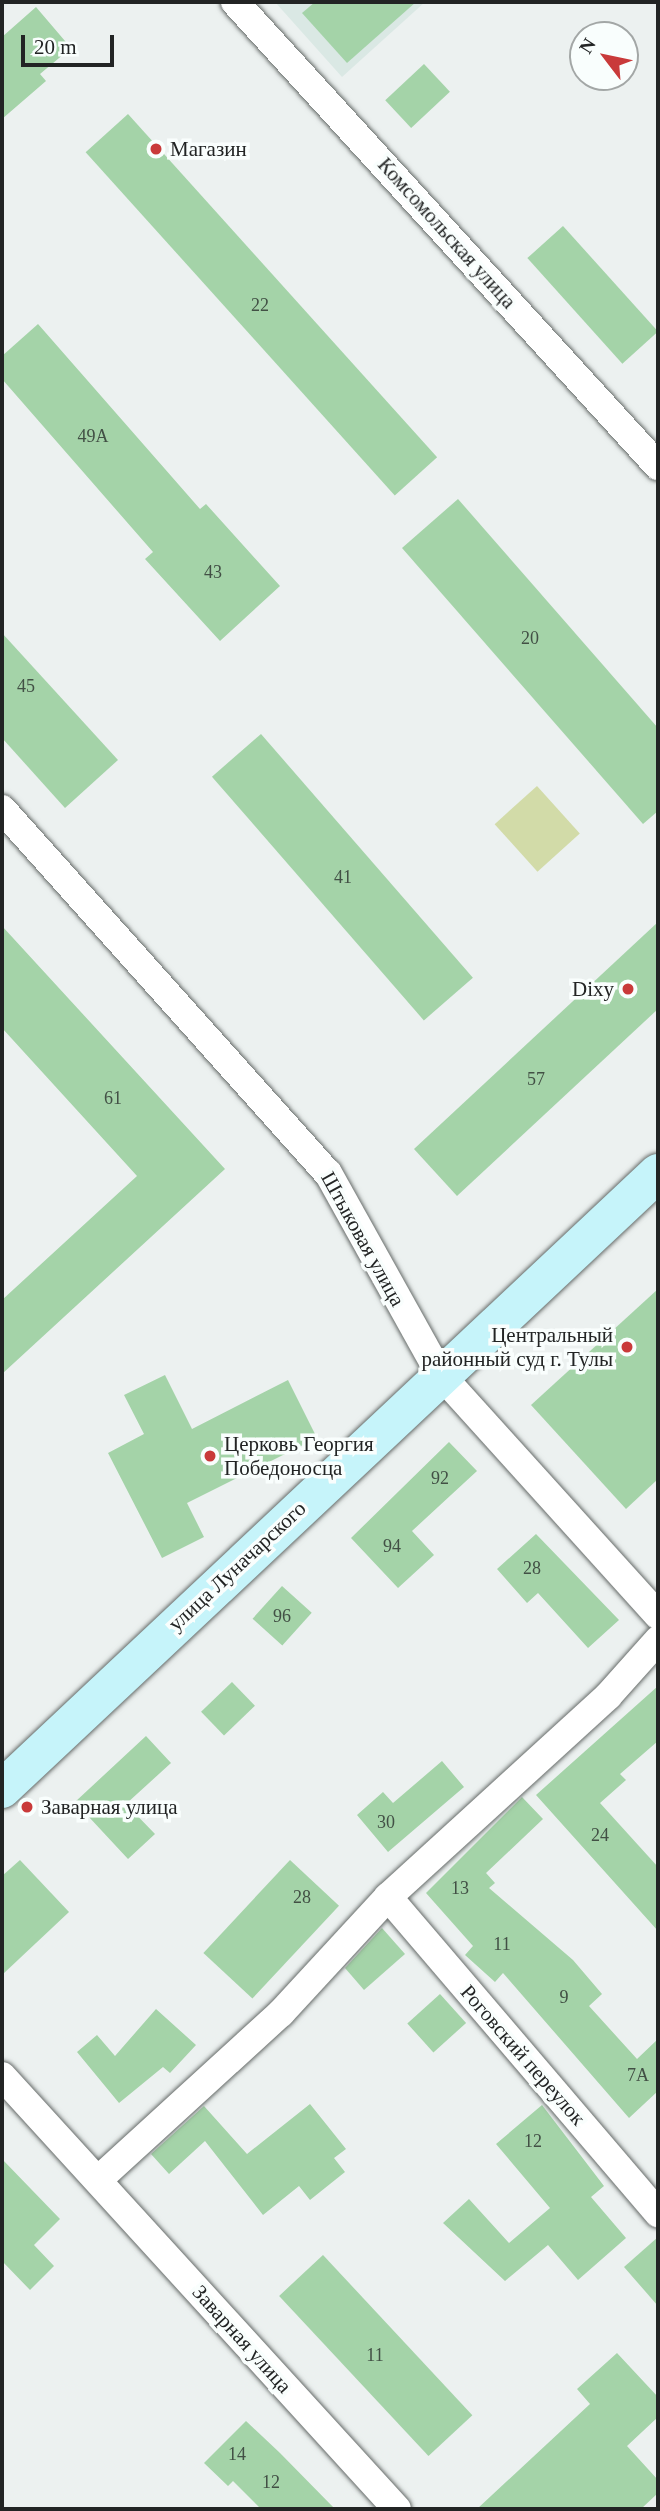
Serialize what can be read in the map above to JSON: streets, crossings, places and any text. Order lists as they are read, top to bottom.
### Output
{
  "streets": {
    "main road": ["улица Луначарского"],
    "street": [
      "Комсомольская улица",
      "Штыковая улица",
      "Роговский переулок",
      "Заварная улица"
    ]
  },
  "crossings": [
    ["Штыковая улица", "улица Луначарского"]
  ],
  "places": [
    "Магазин",
    "Dixy",
    "Центральный районный суд г. Тулы",
    "Церковь Георгия Победоносца",
    "Заварная улица"
  ],
  "house_numbers": [
    "22",
    "49А",
    "43",
    "20",
    "45",
    "41",
    "57",
    "61",
    "92",
    "94",
    "28",
    "96",
    "30",
    "24",
    "13",
    "28",
    "11",
    "9",
    "7А",
    "12",
    "11",
    "14",
    "12"
  ],
  "scale_bar": "20 m",
  "north": "top left"
}
